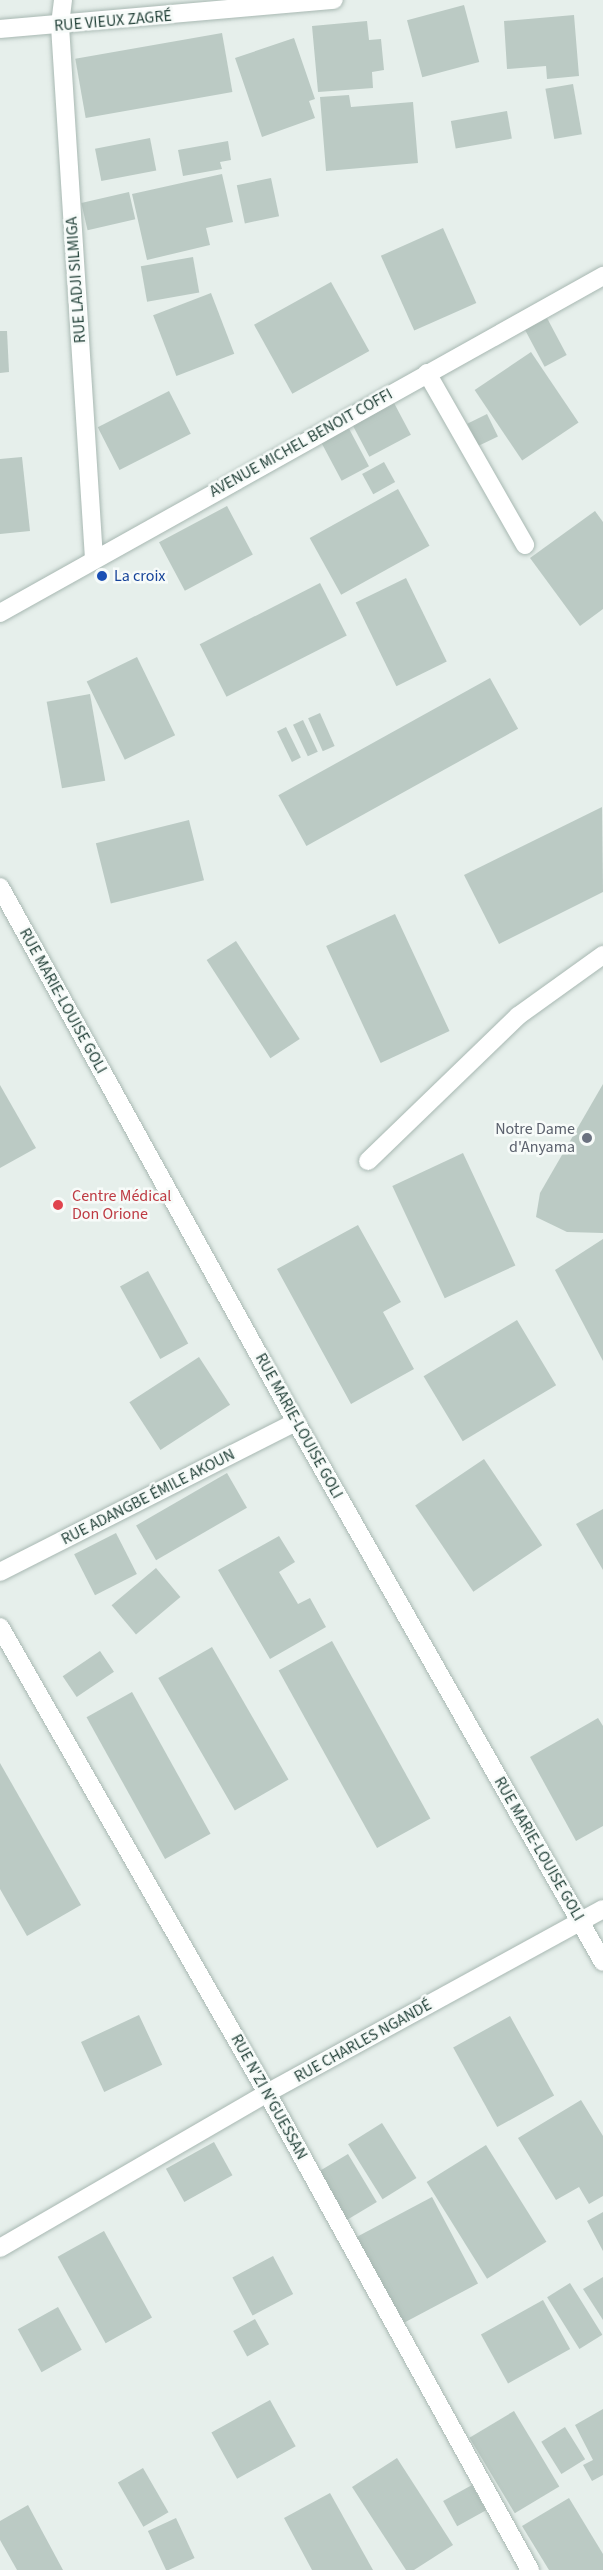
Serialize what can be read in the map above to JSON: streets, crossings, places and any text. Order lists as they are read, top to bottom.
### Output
{
  "streets": {
    "street": [
      "RUE VIEUX ZAGRÉ",
      "RUE LADJI SILMIGA",
      "AVENUE MICHEL BENOIT COFFI",
      "RUE MARIE-LOUISE GOLI",
      "RUE ADANGBE ÉMILE AKOUN",
      "RUE CHARLES NGANDÉ",
      "RUE N'ZI N'GUESSAN"
    ]
  },
  "crossings": [
    ["RUE VIEUX ZAGRÉ", "RUE LADJI SILMIGA"],
    ["RUE LADJI SILMIGA", "AVENUE MICHEL BENOIT COFFI"],
    ["RUE MARIE-LOUISE GOLI", "RUE ADANGBE ÉMILE AKOUN"],
    ["RUE MARIE-LOUISE GOLI", "RUE CHARLES NGANDÉ"],
    ["RUE CHARLES NGANDÉ", "RUE N'ZI N'GUESSAN"]
  ],
  "places": ["La croix", "Notre Dame d'Anyama", "Centre Médical Don Orione"]
}
